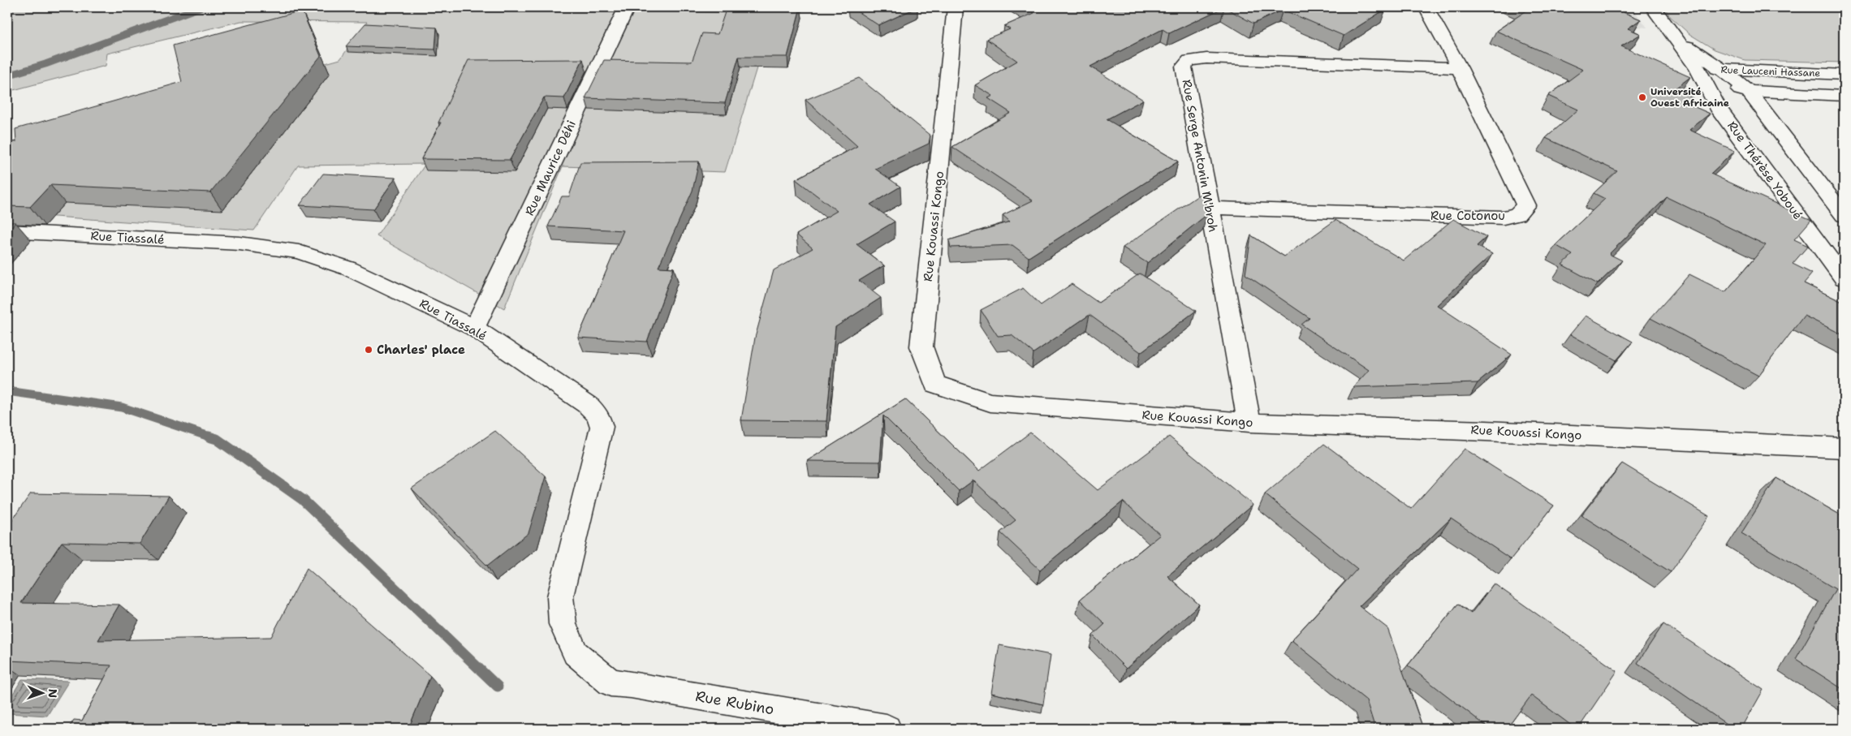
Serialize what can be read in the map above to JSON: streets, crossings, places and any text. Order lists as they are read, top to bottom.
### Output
{
  "streets": {
    "street": [
      "Rue Lauceni Hassane",
      "Rue Serge Antonin M'broh",
      "Rue Maurice Déhi",
      "Rue Thérèse Yoboué",
      "Rue Cotonou",
      "Rue Kouassi Kongo",
      "Rue Tiassalé",
      "Rue Rubino"
    ]
  },
  "crossings": [
    ["Rue Lauceni Hassane", "Rue Thérèse Yoboué"],
    ["Rue Serge Antonin M'broh", "Rue Cotonou"],
    ["Rue Serge Antonin M'broh", "Rue Kouassi Kongo"],
    ["Rue Maurice Déhi", "Rue Tiassalé"],
    ["Rue Tiassalé", "Rue Rubino"]
  ],
  "places": ["Université Ouest Africaine", "Charles' place"],
  "north": "right"
}
